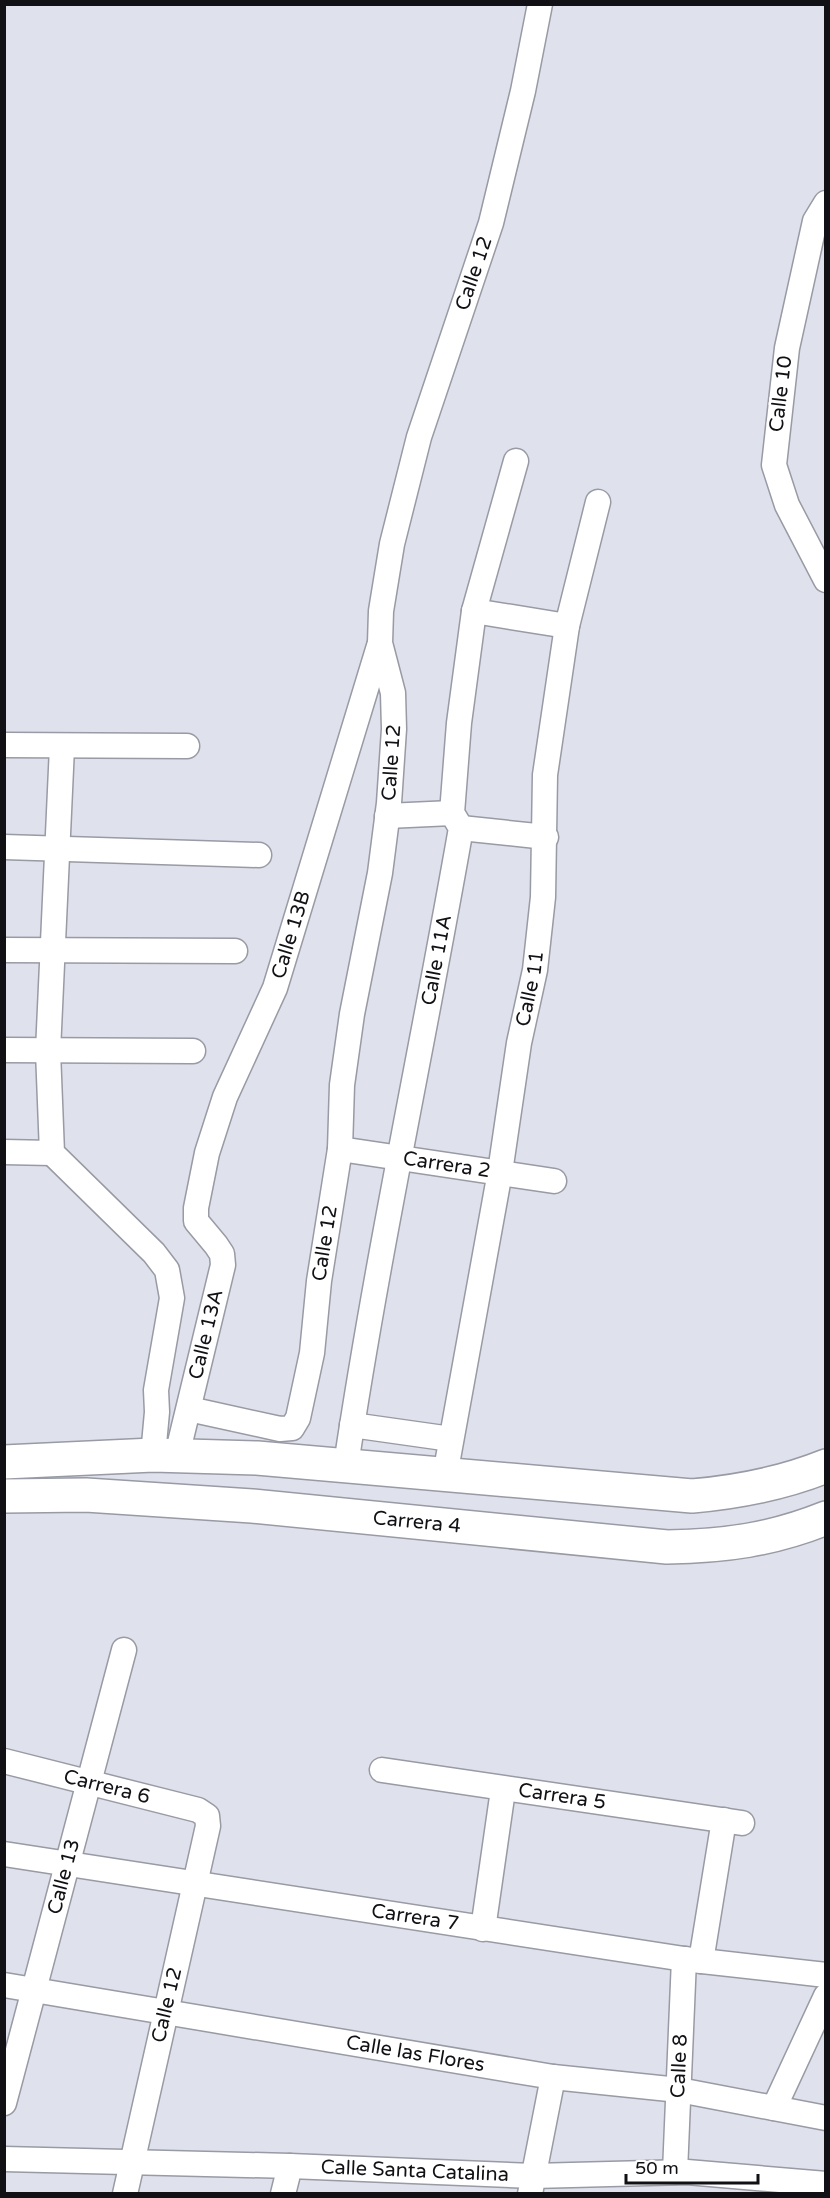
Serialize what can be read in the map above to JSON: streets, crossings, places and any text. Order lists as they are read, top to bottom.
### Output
{
  "streets": {
    "highway": ["Carrera 4"],
    "street": [
      "Calle 12",
      "Calle 10",
      "Calle 13B",
      "Calle 11A",
      "Calle 11",
      "Carrera 2",
      "Calle 13A",
      "Carrera 6",
      "Carrera 5",
      "Calle 13",
      "Carrera 7",
      "Calle las Flores",
      "Calle 8",
      "Calle Santa Catalina"
    ]
  },
  "crossings": [
    ["Calle 12", "Calle 13B"],
    ["Calle 12", "Carrera 2"],
    ["Calle 12", "Calle 13A"],
    ["Calle 12", "Carrera 6"],
    ["Calle 12", "Carrera 7"],
    ["Calle 12", "Calle las Flores"],
    ["Calle 12", "Calle Santa Catalina"],
    ["Calle 13B", "Calle 13A"],
    ["Calle 11A", "Carrera 2"],
    ["Calle 11", "Carrera 2"],
    ["Carrera 6", "Calle 13"],
    ["Carrera 5", "Calle 8"],
    ["Calle 13", "Carrera 7"],
    ["Calle 13", "Calle las Flores"],
    ["Carrera 7", "Calle 8"],
    ["Calle las Flores", "Calle 8"],
    ["Calle 8", "Calle Santa Catalina"]
  ],
  "scale_bar": "50 m"
}
